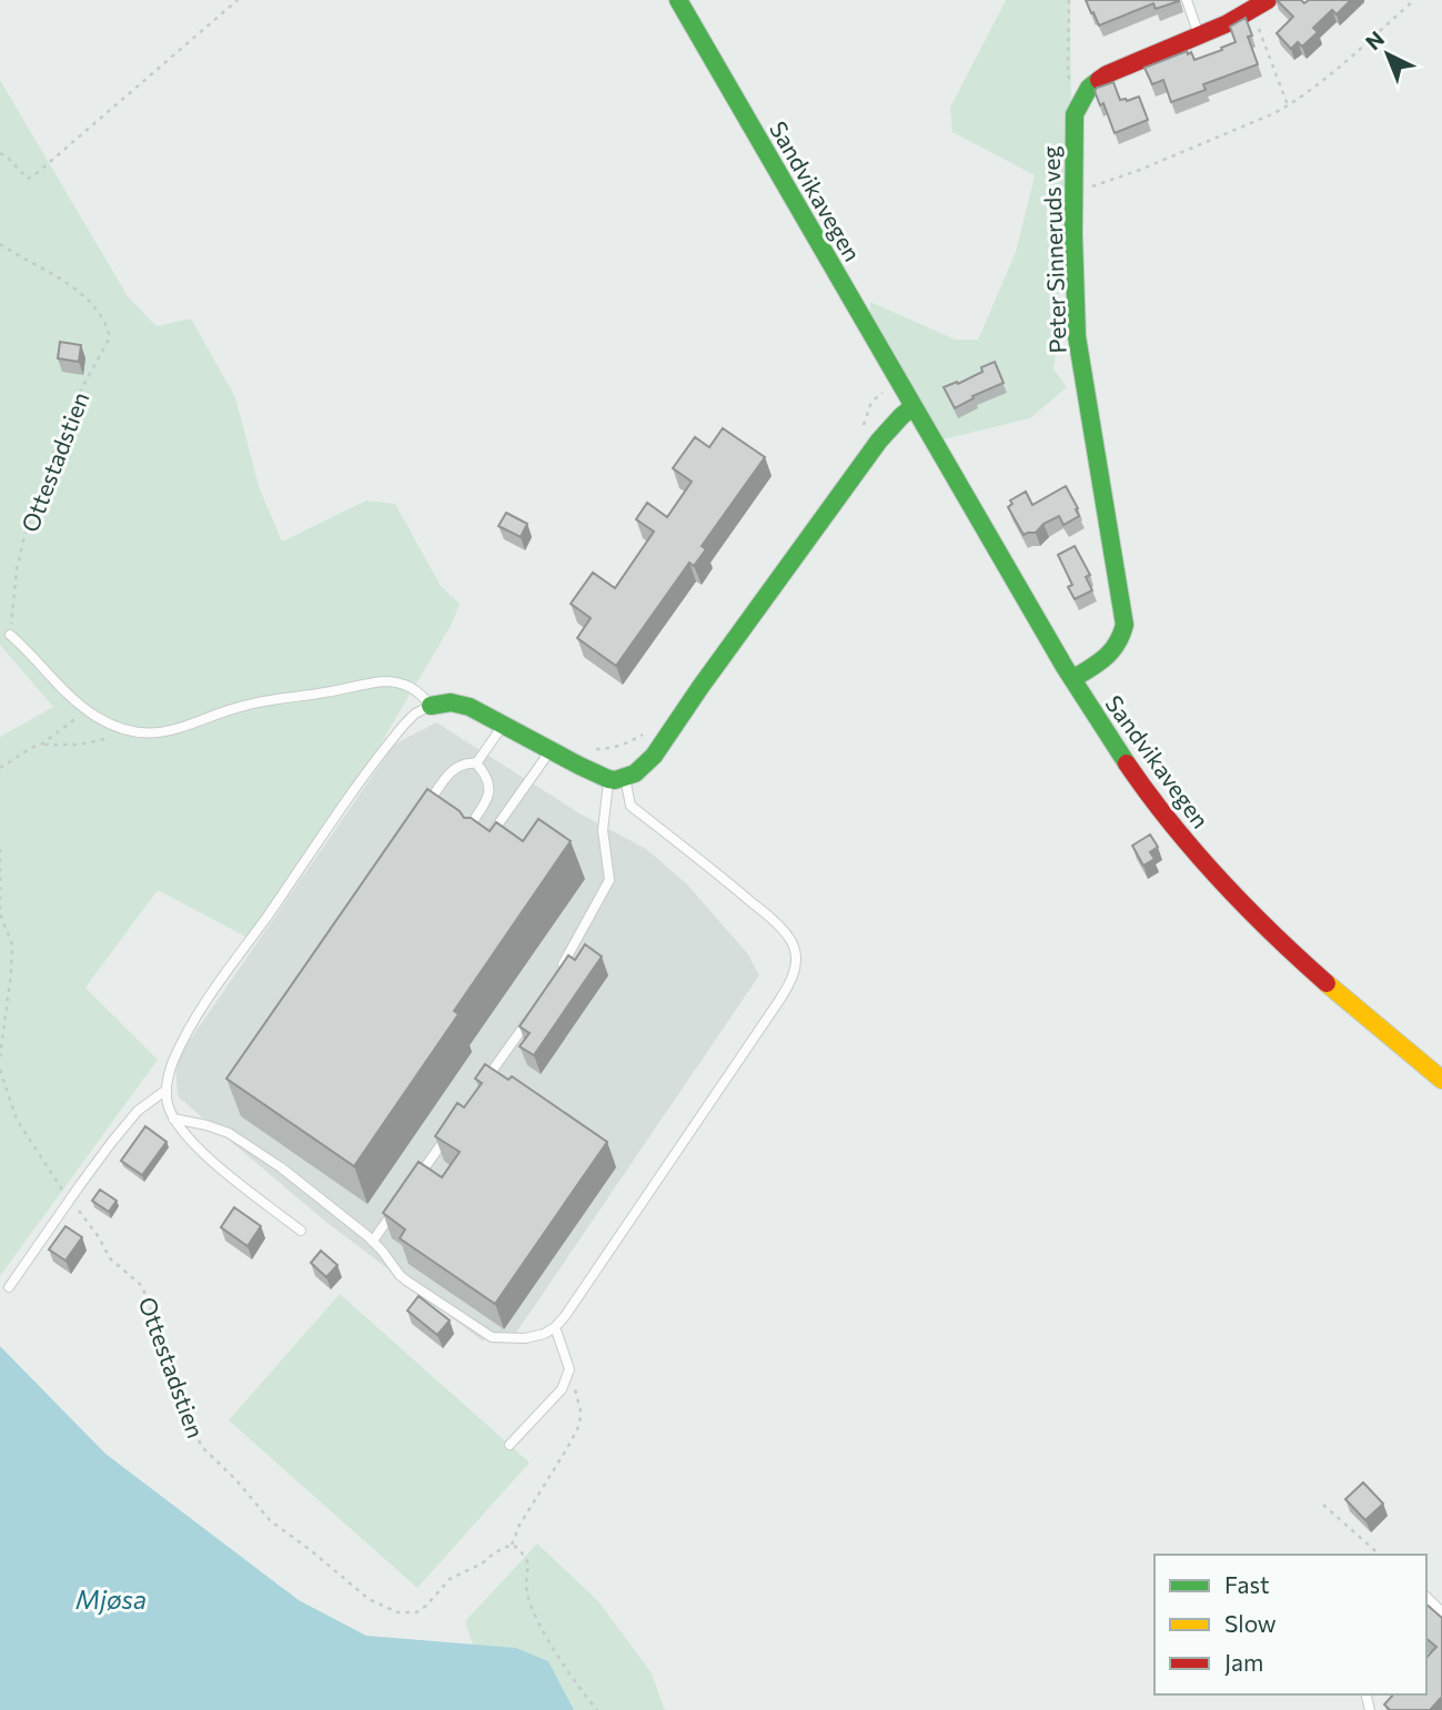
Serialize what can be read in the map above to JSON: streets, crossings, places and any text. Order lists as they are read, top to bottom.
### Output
{
  "streets": {
    "street": ["Sandvikavegen", "Peter Sinneruds veg"],
    "path": ["Ottestadstien"]
  },
  "crossings": [
    ["Sandvikavegen", "Peter Sinneruds veg"]
  ],
  "water": ["Mjøsa"],
  "legend": ["Fast", "Slow", "Jam"],
  "north": "top left"
}
